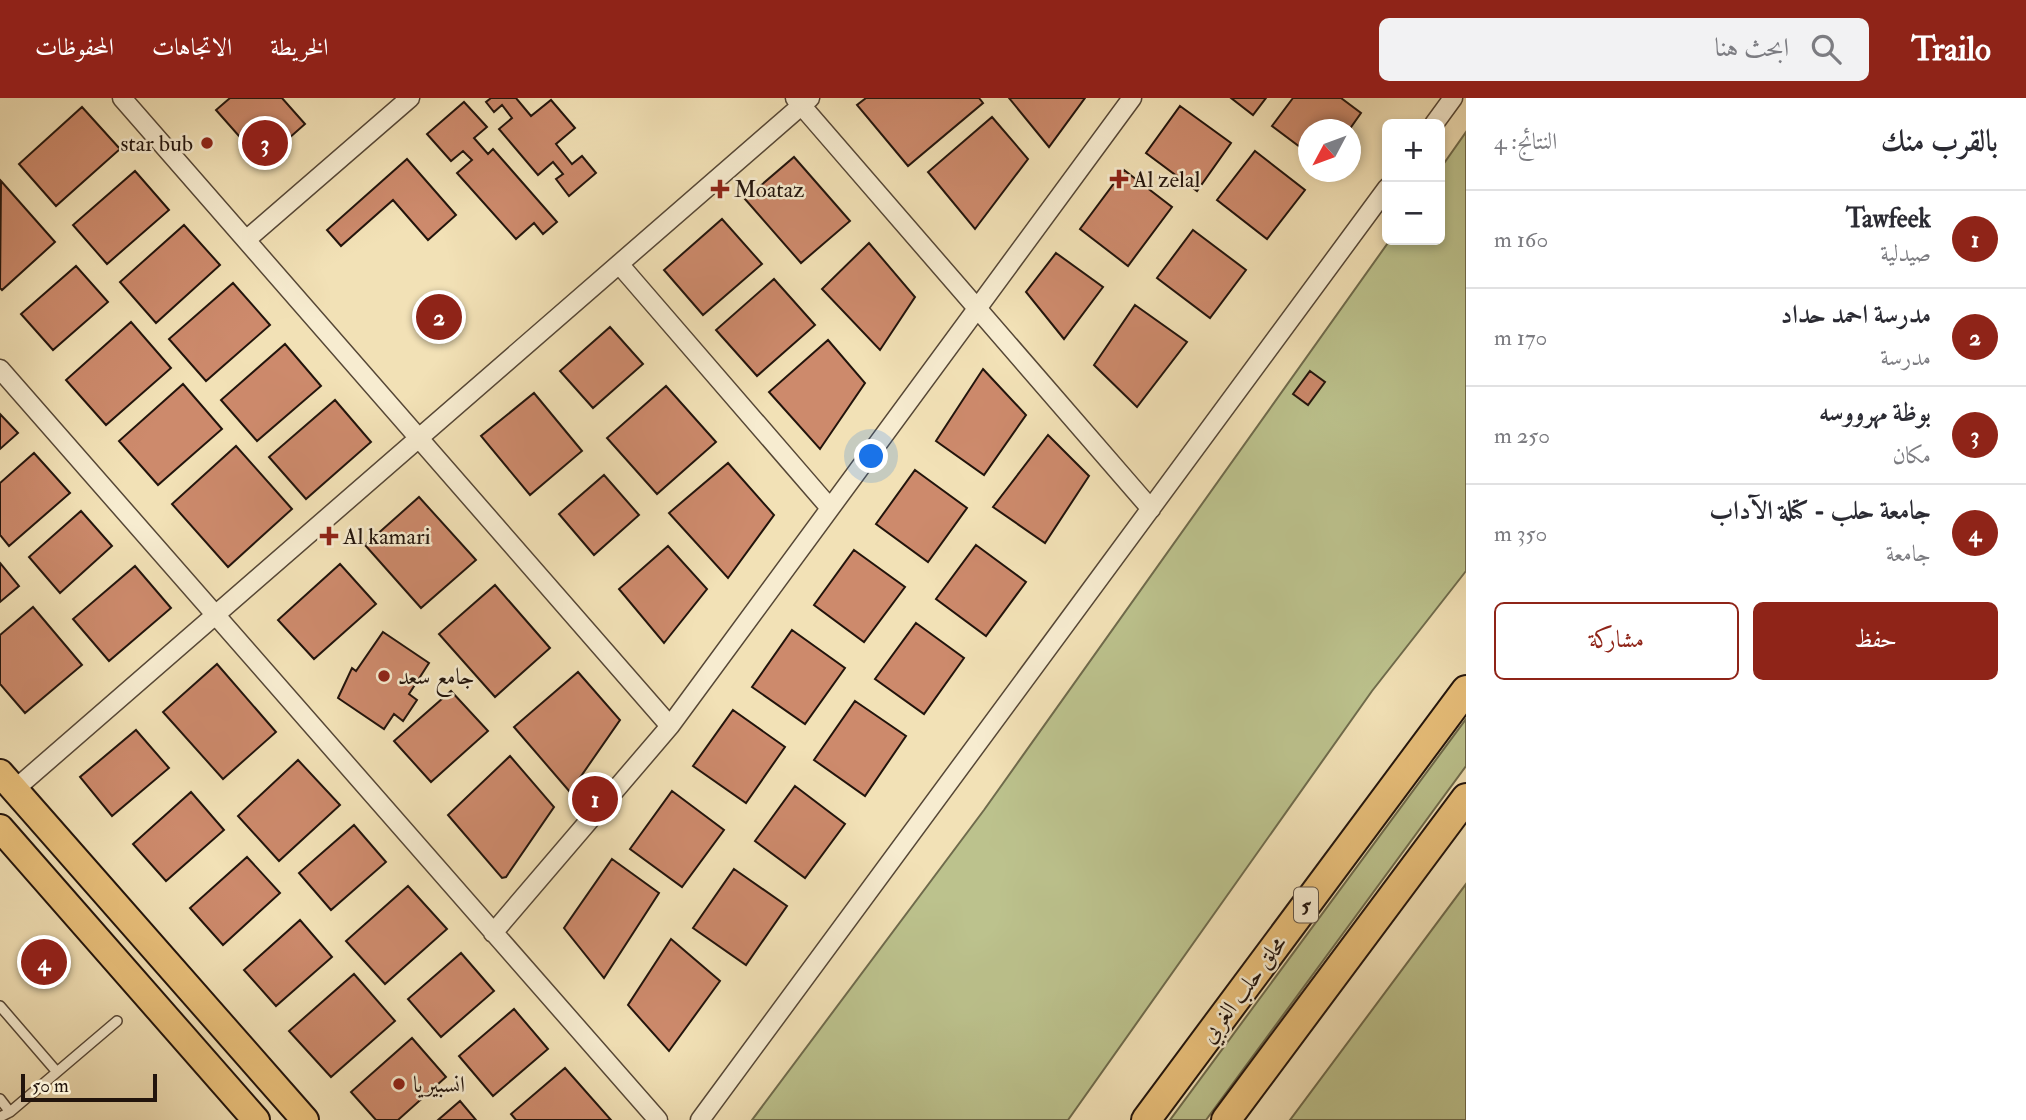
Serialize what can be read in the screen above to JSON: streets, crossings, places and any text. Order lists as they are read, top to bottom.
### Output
{
  "streets": {
    "highway": ["5", "محلق حلب الغربي"]
  },
  "places": {
    "other": ["star bub", "جامع سعد", "انسبيريا"],
    "health": ["Al zelal", "Moataz", "Al kamari"]
  },
  "scale_bar": "50 m",
  "north": "bottom left",
  "page": {
    "header": "Trailo",
    "search": "ابحث هنا",
    "nav": ["الخريطة", "الاتجاهات", "المحفوظات"],
    "heading": ["بالقرب منك", "النتائج: 4"],
    "pins": [
      "3",
      "2",
      "1",
      "4"
    ],
    "map_buttons": ["+", "−"],
    "list": [
      {
        "mark": "1",
        "name": "Tawfeek",
        "note": "صيدلية",
        "value": "160 m"
      },
      {
        "mark": "2",
        "name": "مدرسة احمد حداد",
        "note": "مدرسة",
        "value": "170 m"
      },
      {
        "mark": "3",
        "name": "بوظة مهرووسه",
        "note": "مكان",
        "value": "250 m"
      },
      {
        "mark": "4",
        "name": "جامعة حلب - كتلة الآداب",
        "note": "جامعة",
        "value": "350 m"
      }
    ],
    "buttons": ["حفظ", "مشاركة"],
    "scale": "50 m"
  }
}
